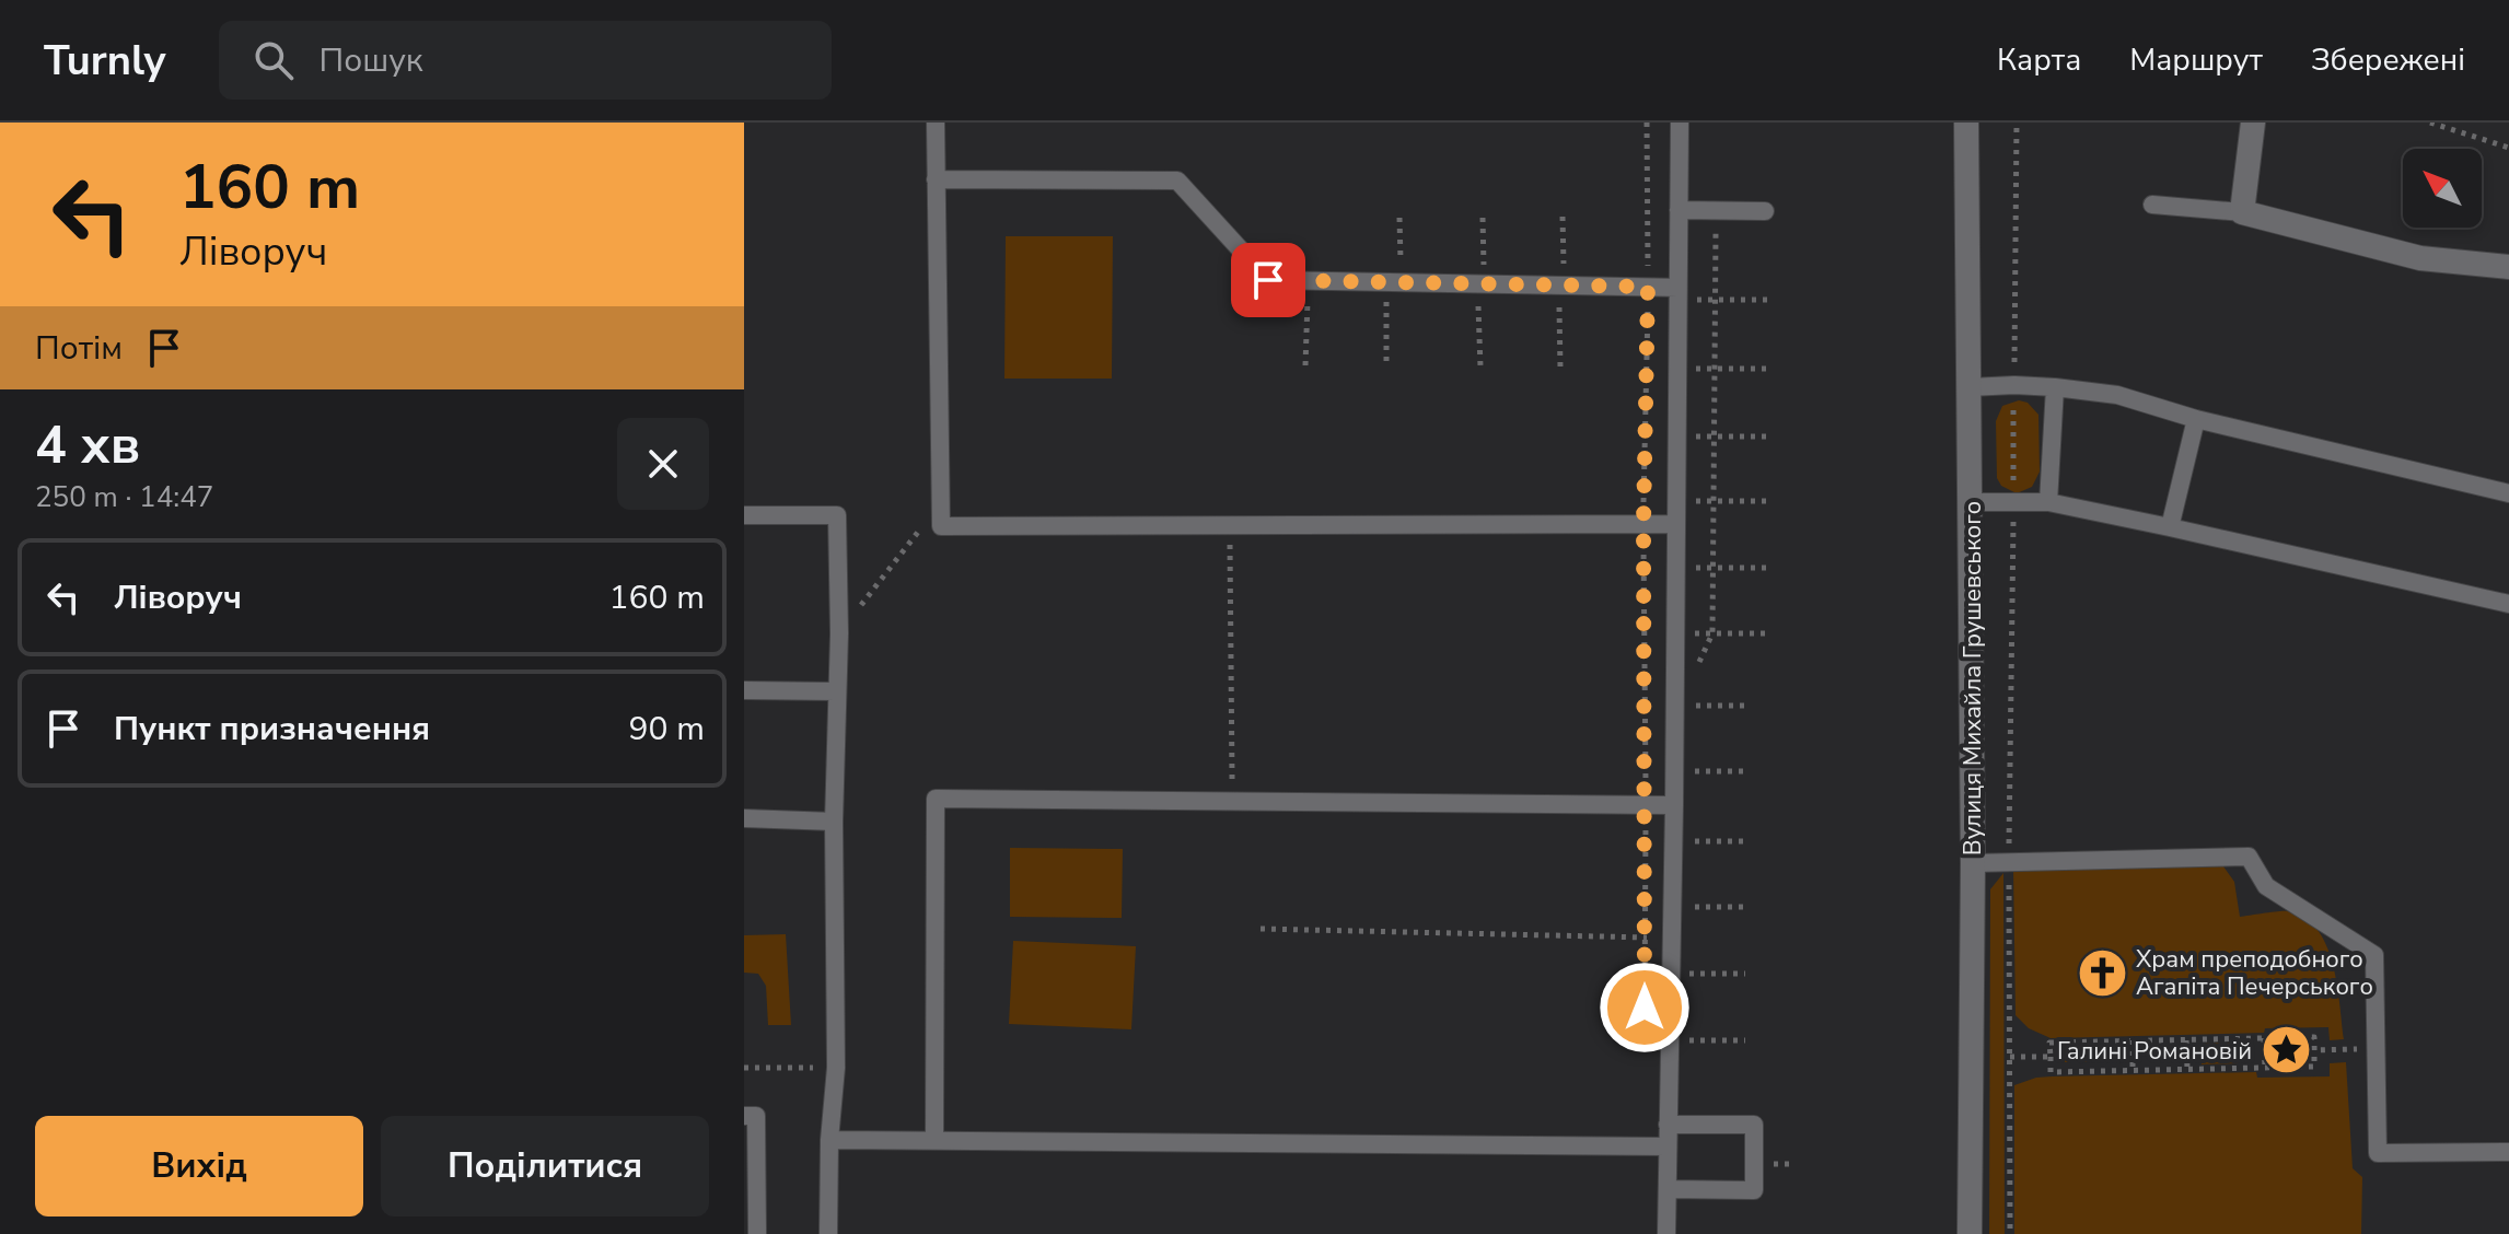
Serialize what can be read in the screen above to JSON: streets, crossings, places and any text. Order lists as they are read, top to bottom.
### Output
{
  "streets": {
    "street": ["Вулиця Михайла Грушевського"]
  },
  "places": {
    "church": ["Храм преподобного Агапіта Печерського"],
    "place": ["Галині Романовій"]
  },
  "north": "top left",
  "page": {
    "header": "Turnly",
    "search": "Пошук",
    "nav": ["Карта", "Маршрут", "Збережені"],
    "turn": ["160 m", "Ліворуч"],
    "then": "Потім",
    "heading": ["4 хв", "250 m · 14:47"],
    "list": [
      {
        "name": "Ліворуч",
        "value": "160 m"
      },
      {
        "name": "Пункт призначення",
        "value": "90 m"
      }
    ],
    "buttons": ["Вихід", "Поділитися"]
  }
}
